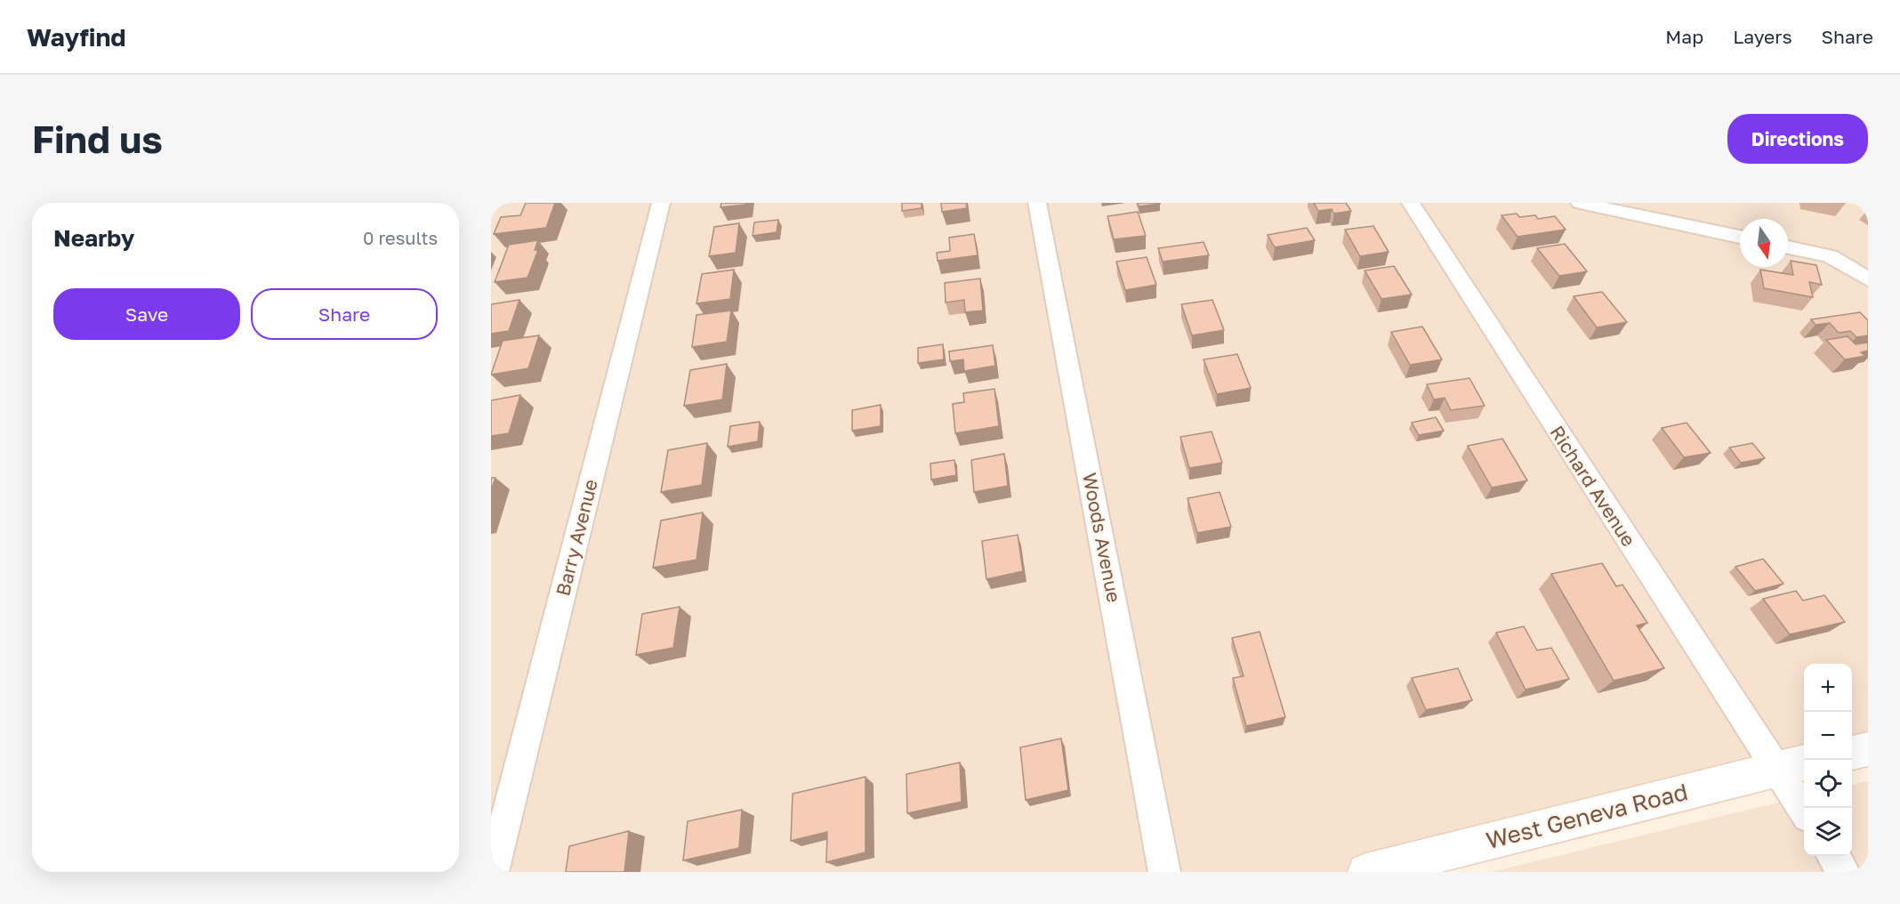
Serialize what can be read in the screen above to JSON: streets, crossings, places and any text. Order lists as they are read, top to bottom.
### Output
{
  "streets": {
    "main road": ["West Geneva Road"],
    "street": ["Richard Avenue", "Barry Avenue", "Woods Avenue"]
  },
  "crossings": [
    ["Richard Avenue", "West Geneva Road"]
  ],
  "north": "bottom",
  "page": {
    "header": "Wayfind",
    "nav": ["Map", "Layers", "Share"],
    "buttons": [
      "Directions",
      ["Save", "Share"]
    ],
    "title": "Find us",
    "heading": ["Nearby", "0 results"],
    "map_buttons": ["+", "−"]
  }
}
